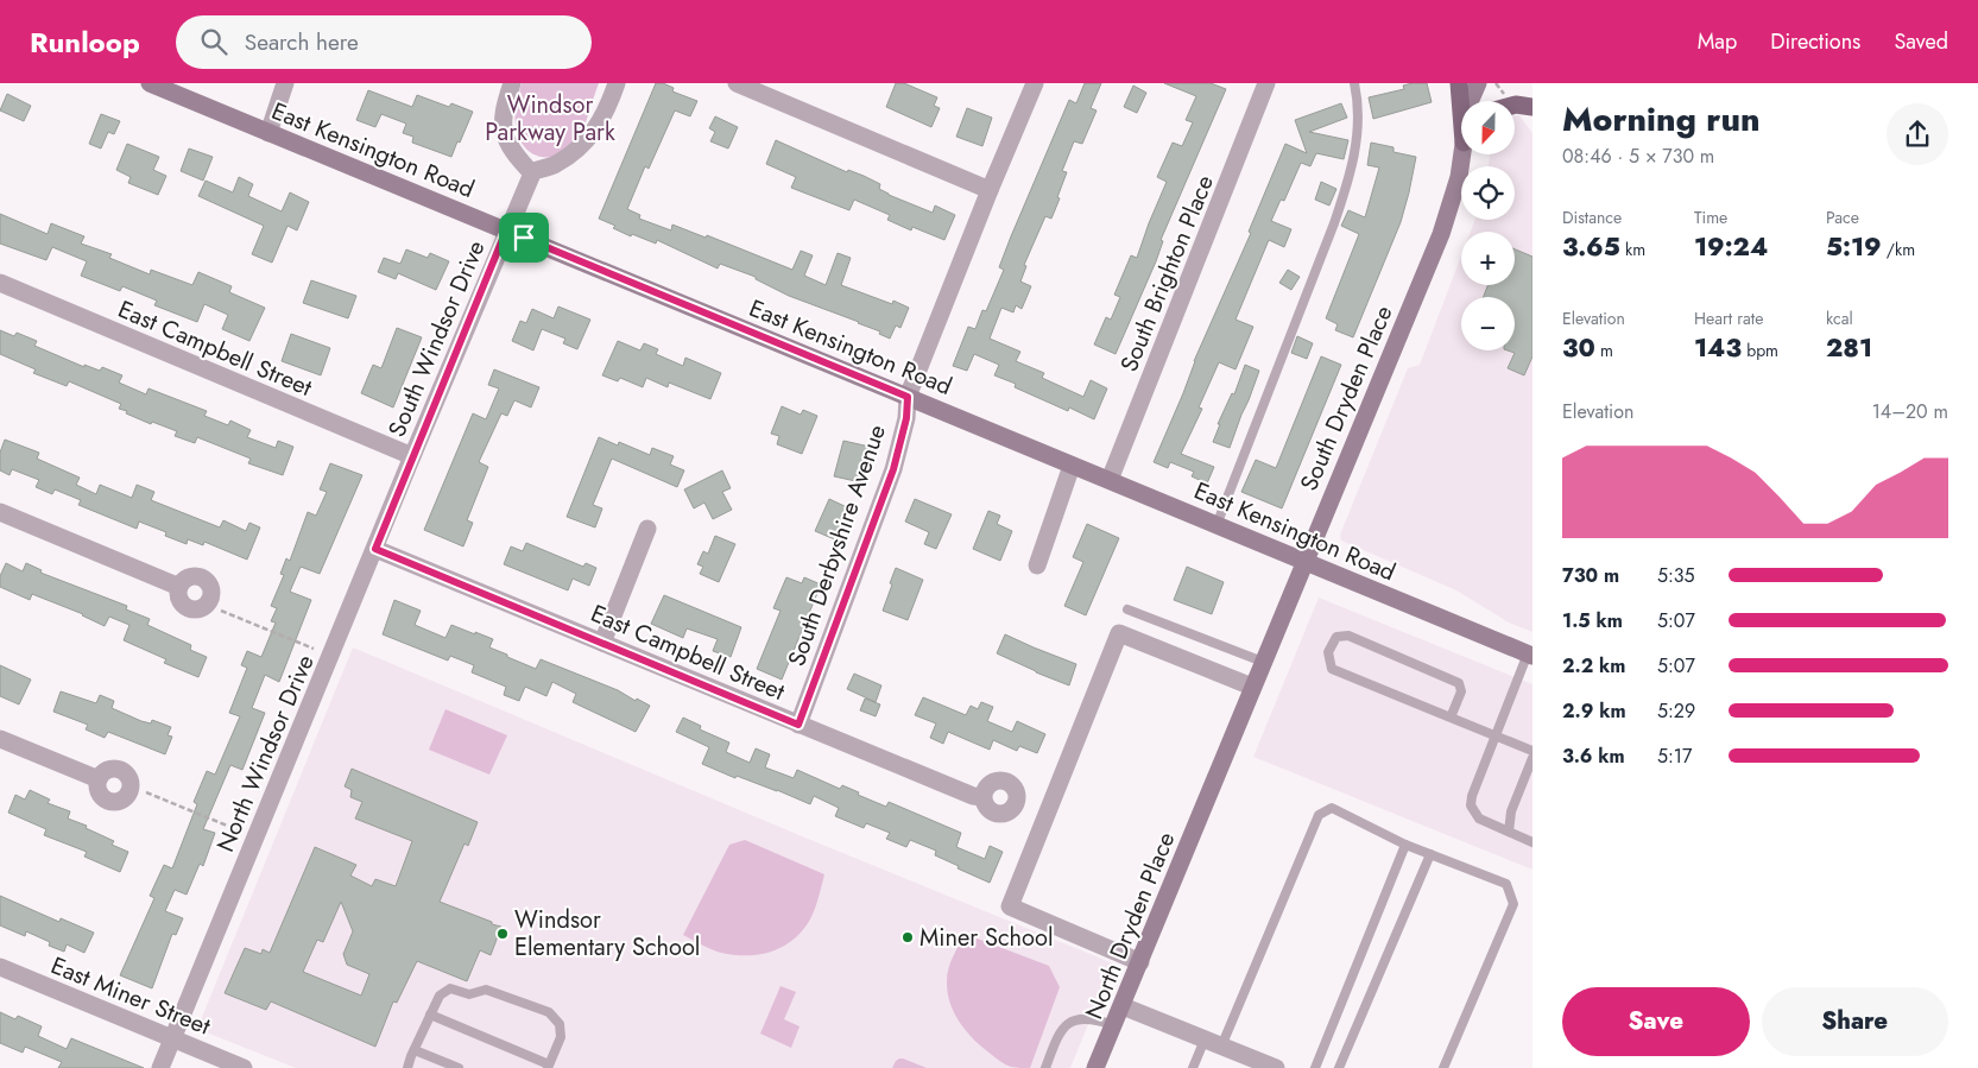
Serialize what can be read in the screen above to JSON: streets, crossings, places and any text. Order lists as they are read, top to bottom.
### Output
{
  "streets": {
    "main road": ["East Kensington Road", "South Dryden Place", "North Dryden Place"],
    "street": [
      "South Brighton Place",
      "South Windsor Drive",
      "East Campbell Street",
      "South Derbyshire Avenue",
      "North Windsor Drive",
      "East Miner Street"
    ]
  },
  "crossings": [
    ["East Kensington Road", "South Brighton Place"],
    ["East Kensington Road", "South Windsor Drive"],
    ["East Kensington Road", "South Dryden Place"],
    ["East Kensington Road", "South Derbyshire Avenue"],
    ["South Windsor Drive", "East Campbell Street"],
    ["South Windsor Drive", "North Windsor Drive"],
    ["East Campbell Street", "South Derbyshire Avenue"],
    ["East Campbell Street", "North Windsor Drive"],
    ["South Dryden Place", "North Dryden Place"],
    ["North Windsor Drive", "East Miner Street"]
  ],
  "parks": ["Windsor Parkway Park"],
  "places": ["Windsor Elementary School", "Miner School"],
  "north": "bottom",
  "page": {
    "header": "Runloop",
    "search": "Search here",
    "nav": ["Map", "Directions", "Saved"],
    "heading": ["Morning run", "08:46 · 5 × 730 m"],
    "map_buttons": ["+", "−"],
    "stats": [
      ["Distance", "3.65 km"],
      ["Time", "19:24"],
      ["Pace", "5:19 /km"],
      ["Elevation", "30 m"],
      ["Heart rate", "143 bpm"],
      ["kcal", "281"]
    ],
    "chart": ["Elevation", "14–20 m"],
    "list": [
      {
        "name": "730 m",
        "note": "5:35"
      },
      {
        "name": "1.5 km",
        "note": "5:07"
      },
      {
        "name": "2.2 km",
        "note": "5:07"
      },
      {
        "name": "2.9 km",
        "note": "5:29"
      },
      {
        "name": "3.6 km",
        "note": "5:17"
      }
    ],
    "buttons": ["Save", "Share"]
  }
}
